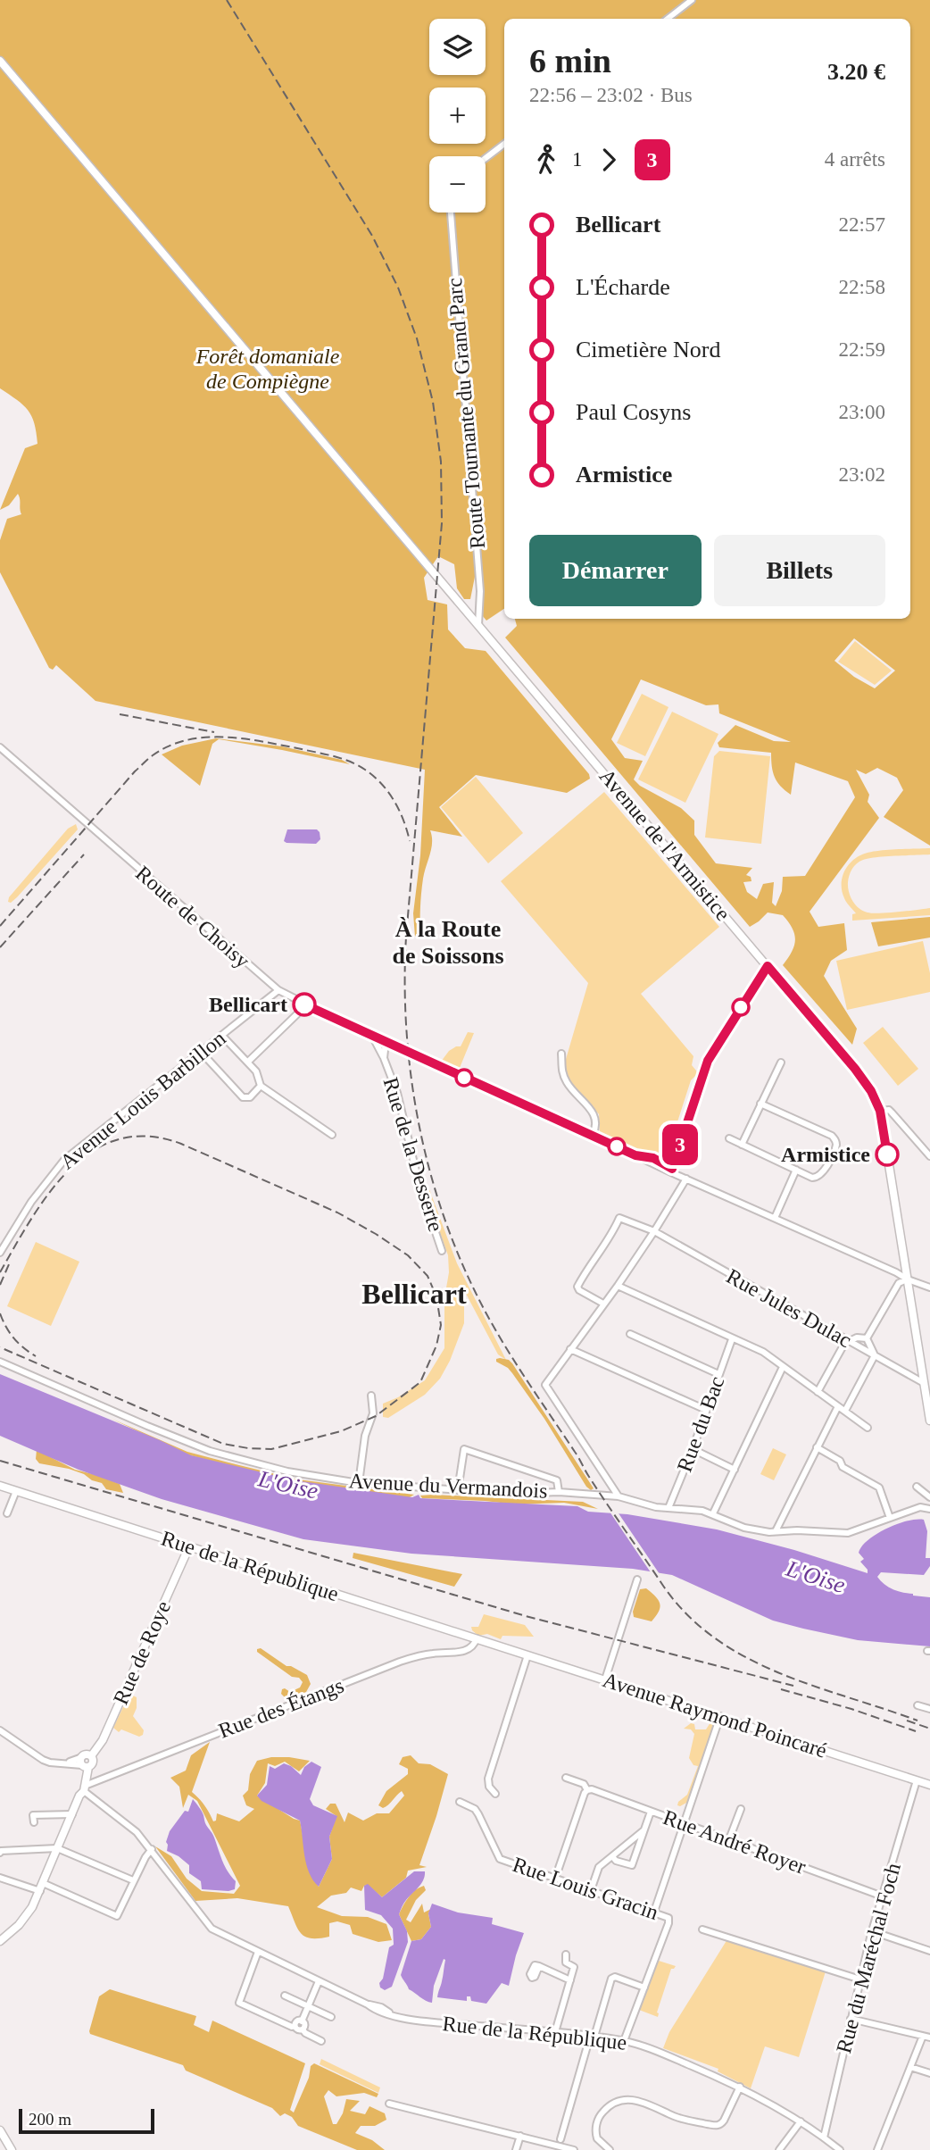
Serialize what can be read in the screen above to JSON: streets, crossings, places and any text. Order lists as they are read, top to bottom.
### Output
{
  "streets": {
    "main road": [
      "Avenue de l'Armistice",
      "Rue de la République",
      "Rue de Roye",
      "Avenue Raymond Poincaré"
    ],
    "street": [
      "Route Tournante du Grand Parc",
      "Route de Choisy",
      "Avenue Louis Barbillon",
      "Rue de la Desserte",
      "Rue Jules Dulac",
      "Rue du Bac",
      "Avenue du Vermandois",
      "Rue des Étangs",
      "Rue André Royer",
      "Rue Louis Gracin",
      "Rue du Maréchal Foch"
    ]
  },
  "crossings": [
    ["Route Tournante du Grand Parc", "Avenue de l'Armistice"],
    ["Avenue de l'Armistice", "Route de Choisy"],
    ["Avenue de l'Armistice", "Rue Jules Dulac"],
    ["Route de Choisy", "Avenue Louis Barbillon"],
    ["Route de Choisy", "Rue de la Desserte"],
    ["Rue du Bac", "Avenue du Vermandois"],
    ["Rue de la République", "Rue de Roye"],
    ["Rue de la République", "Rue des Étangs"],
    ["Rue de la République", "Avenue Raymond Poincaré"],
    ["Rue de la République", "Rue du Maréchal Foch"],
    ["Rue de Roye", "Rue des Étangs"],
    ["Avenue Raymond Poincaré", "Rue du Maréchal Foch"],
    ["Rue André Royer", "Rue du Maréchal Foch"]
  ],
  "districts": ["À la Route de Soissons", "Bellicart"],
  "water": ["L'Oise"],
  "parks": ["Forêt domaniale de Compiègne"],
  "places": ["Bellicart", "Armistice"],
  "lines": ["bus line 3"],
  "scale_bar": "200 m",
  "page": {
    "on_map": "3",
    "map_buttons": ["+", "−"],
    "heading": ["6 min", "22:56 – 23:02 · Bus", "3.20 €"],
    "legs": ["1", "3", "4 arrêts"],
    "list": [
      {
        "name": "Bellicart",
        "value": "22:57"
      },
      {
        "name": "L'Écharde",
        "value": "22:58"
      },
      {
        "name": "Cimetière Nord",
        "value": "22:59"
      },
      {
        "name": "Paul Cosyns",
        "value": "23:00"
      },
      {
        "name": "Armistice",
        "value": "23:02"
      }
    ],
    "buttons": ["Démarrer", "Billets"],
    "scale": "200 m"
  }
}
